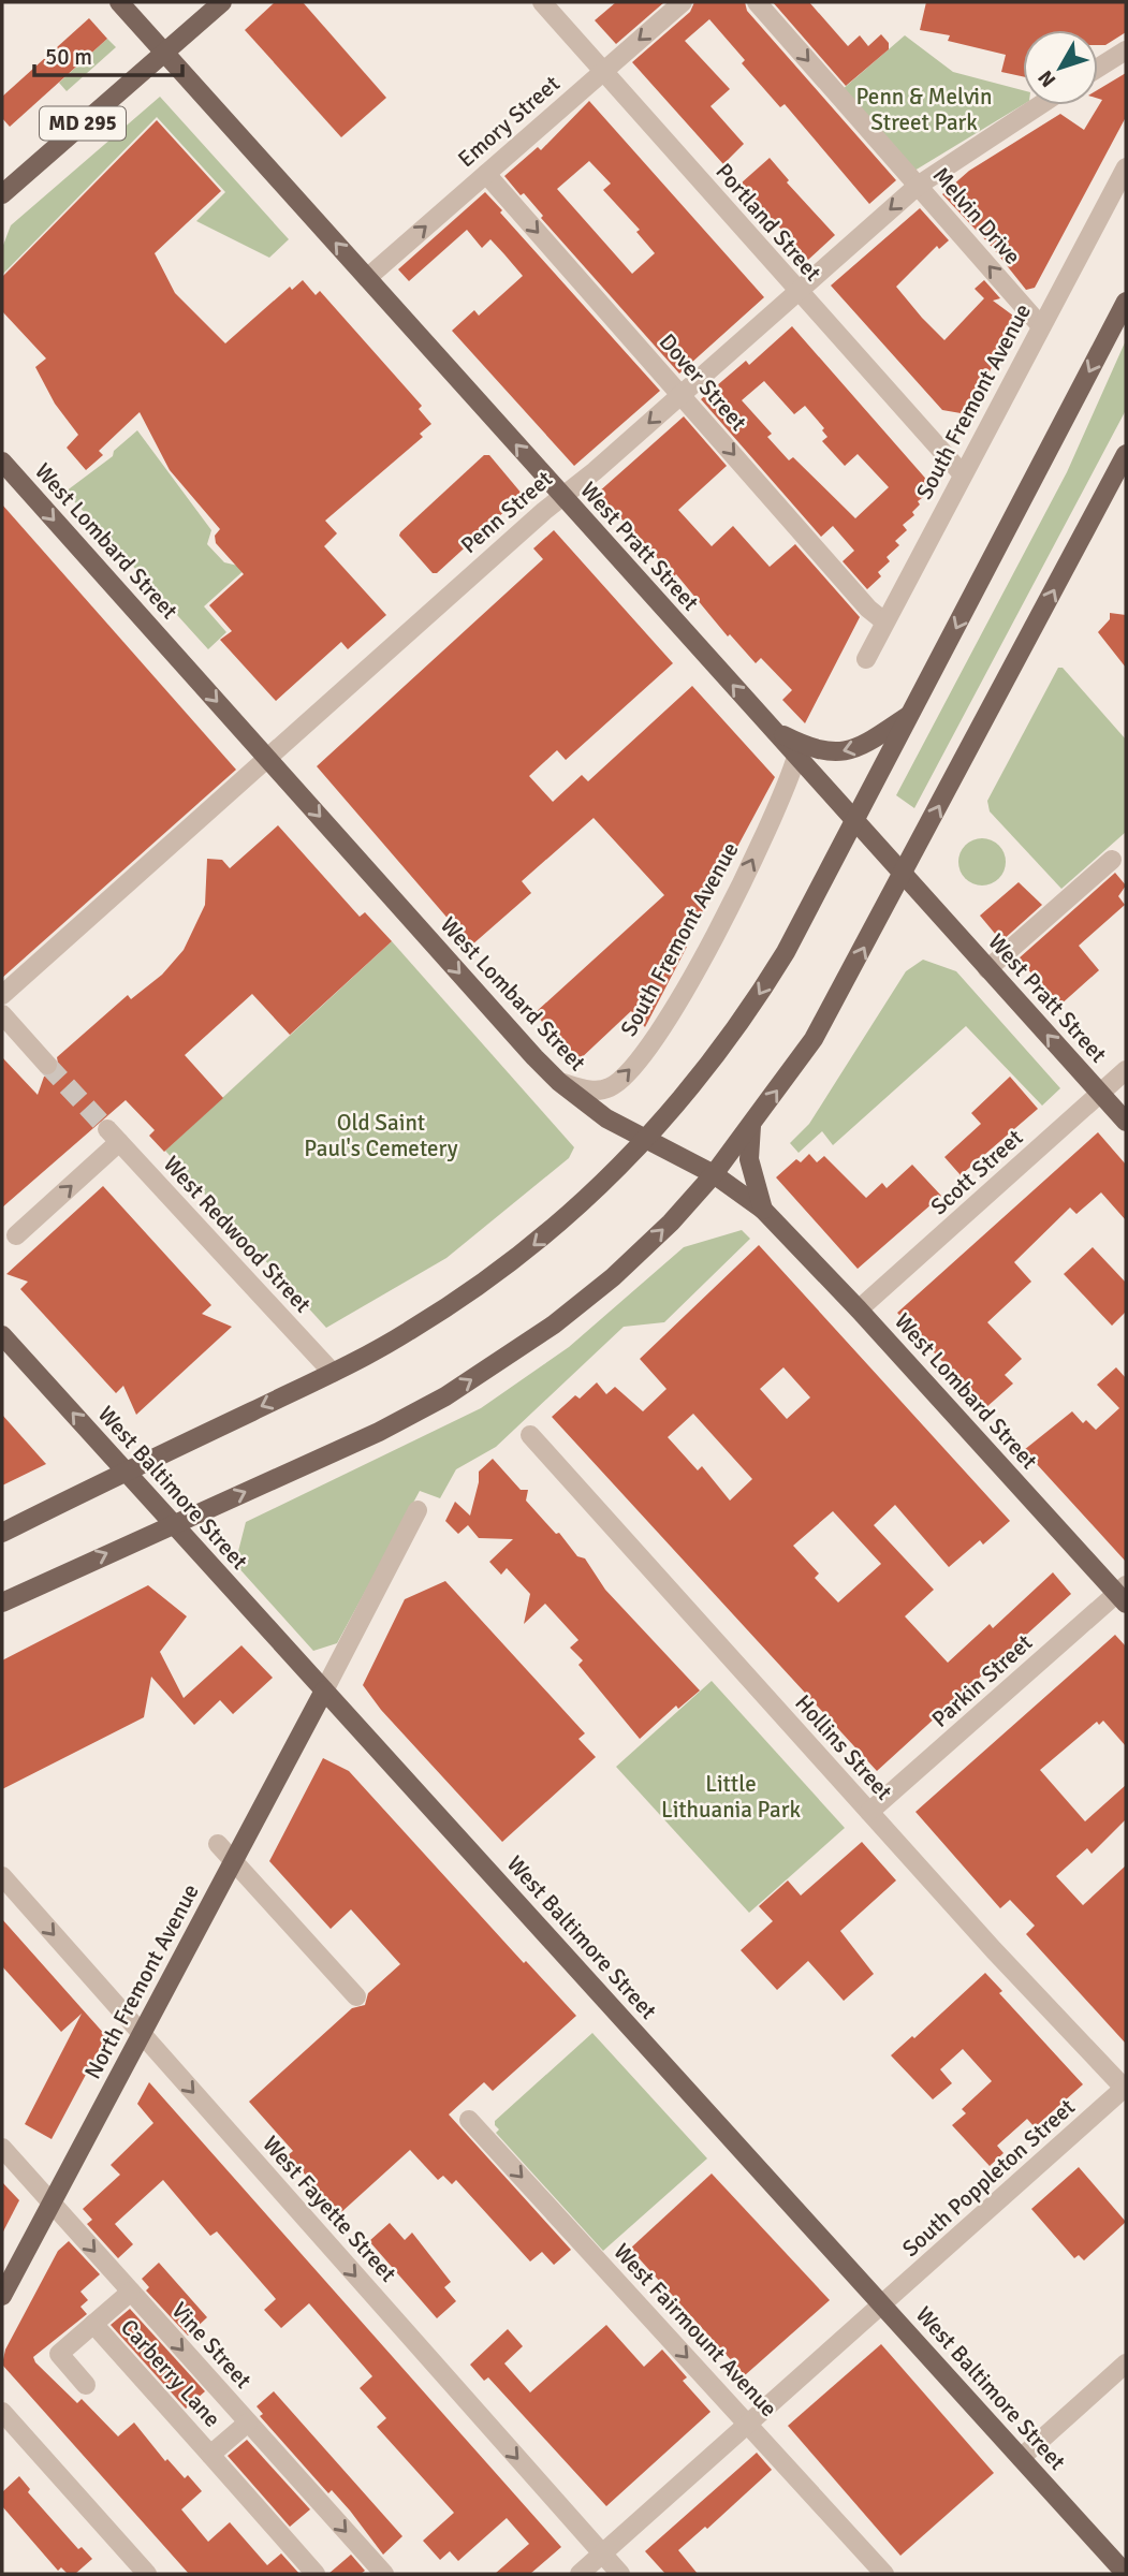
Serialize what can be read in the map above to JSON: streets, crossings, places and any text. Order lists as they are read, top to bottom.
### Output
{
  "streets": {
    "main road": [
      "MD 295",
      "West Lombard Street",
      "West Pratt Street",
      "West Baltimore Street",
      "North Fremont Avenue"
    ],
    "street": [
      "Emory Street",
      "Melvin Drive",
      "Portland Street",
      "Dover Street",
      "South Fremont Avenue",
      "Penn Street",
      "Scott Street",
      "West Redwood Street",
      "Parkin Street",
      "Hollins Street",
      "South Poppleton Street",
      "West Fayette Street",
      "West Fairmount Avenue",
      "Vine Street",
      "Carberry Lane"
    ]
  },
  "crossings": [
    ["Emory Street", "Portland Street"],
    ["Emory Street", "Dover Street"],
    ["Emory Street", "West Pratt Street"],
    ["MD 295", "West Pratt Street"],
    ["Melvin Drive", "South Fremont Avenue"],
    ["Melvin Drive", "Penn Street"],
    ["Portland Street", "South Fremont Avenue"],
    ["Portland Street", "Penn Street"],
    ["Dover Street", "South Fremont Avenue"],
    ["Dover Street", "Penn Street"],
    ["South Fremont Avenue", "West Lombard Street"],
    ["South Fremont Avenue", "West Pratt Street"],
    ["Penn Street", "West Lombard Street"],
    ["Penn Street", "West Pratt Street"],
    ["West Lombard Street", "Scott Street"],
    ["West Lombard Street", "Parkin Street"],
    ["West Pratt Street", "Scott Street"],
    ["West Baltimore Street", "North Fremont Avenue"],
    ["West Baltimore Street", "South Poppleton Street"],
    ["Parkin Street", "Hollins Street"],
    ["Hollins Street", "South Poppleton Street"],
    ["North Fremont Avenue", "West Fayette Street"],
    ["North Fremont Avenue", "Vine Street"],
    ["South Poppleton Street", "West Fayette Street"],
    ["South Poppleton Street", "West Fairmount Avenue"],
    ["Vine Street", "Carberry Lane"]
  ],
  "one_way": [
    "Dover Street",
    "South Fremont Avenue",
    "West Lombard Street",
    "West Pratt Street",
    "West Fayette Street",
    "West Fairmount Avenue",
    "Vine Street"
  ],
  "parks": ["Penn & Melvin Street Park", "Old Saint Paul's Cemetery", "Little Lithuania Park"],
  "scale_bar": "50 m",
  "north": "bottom left"
}
